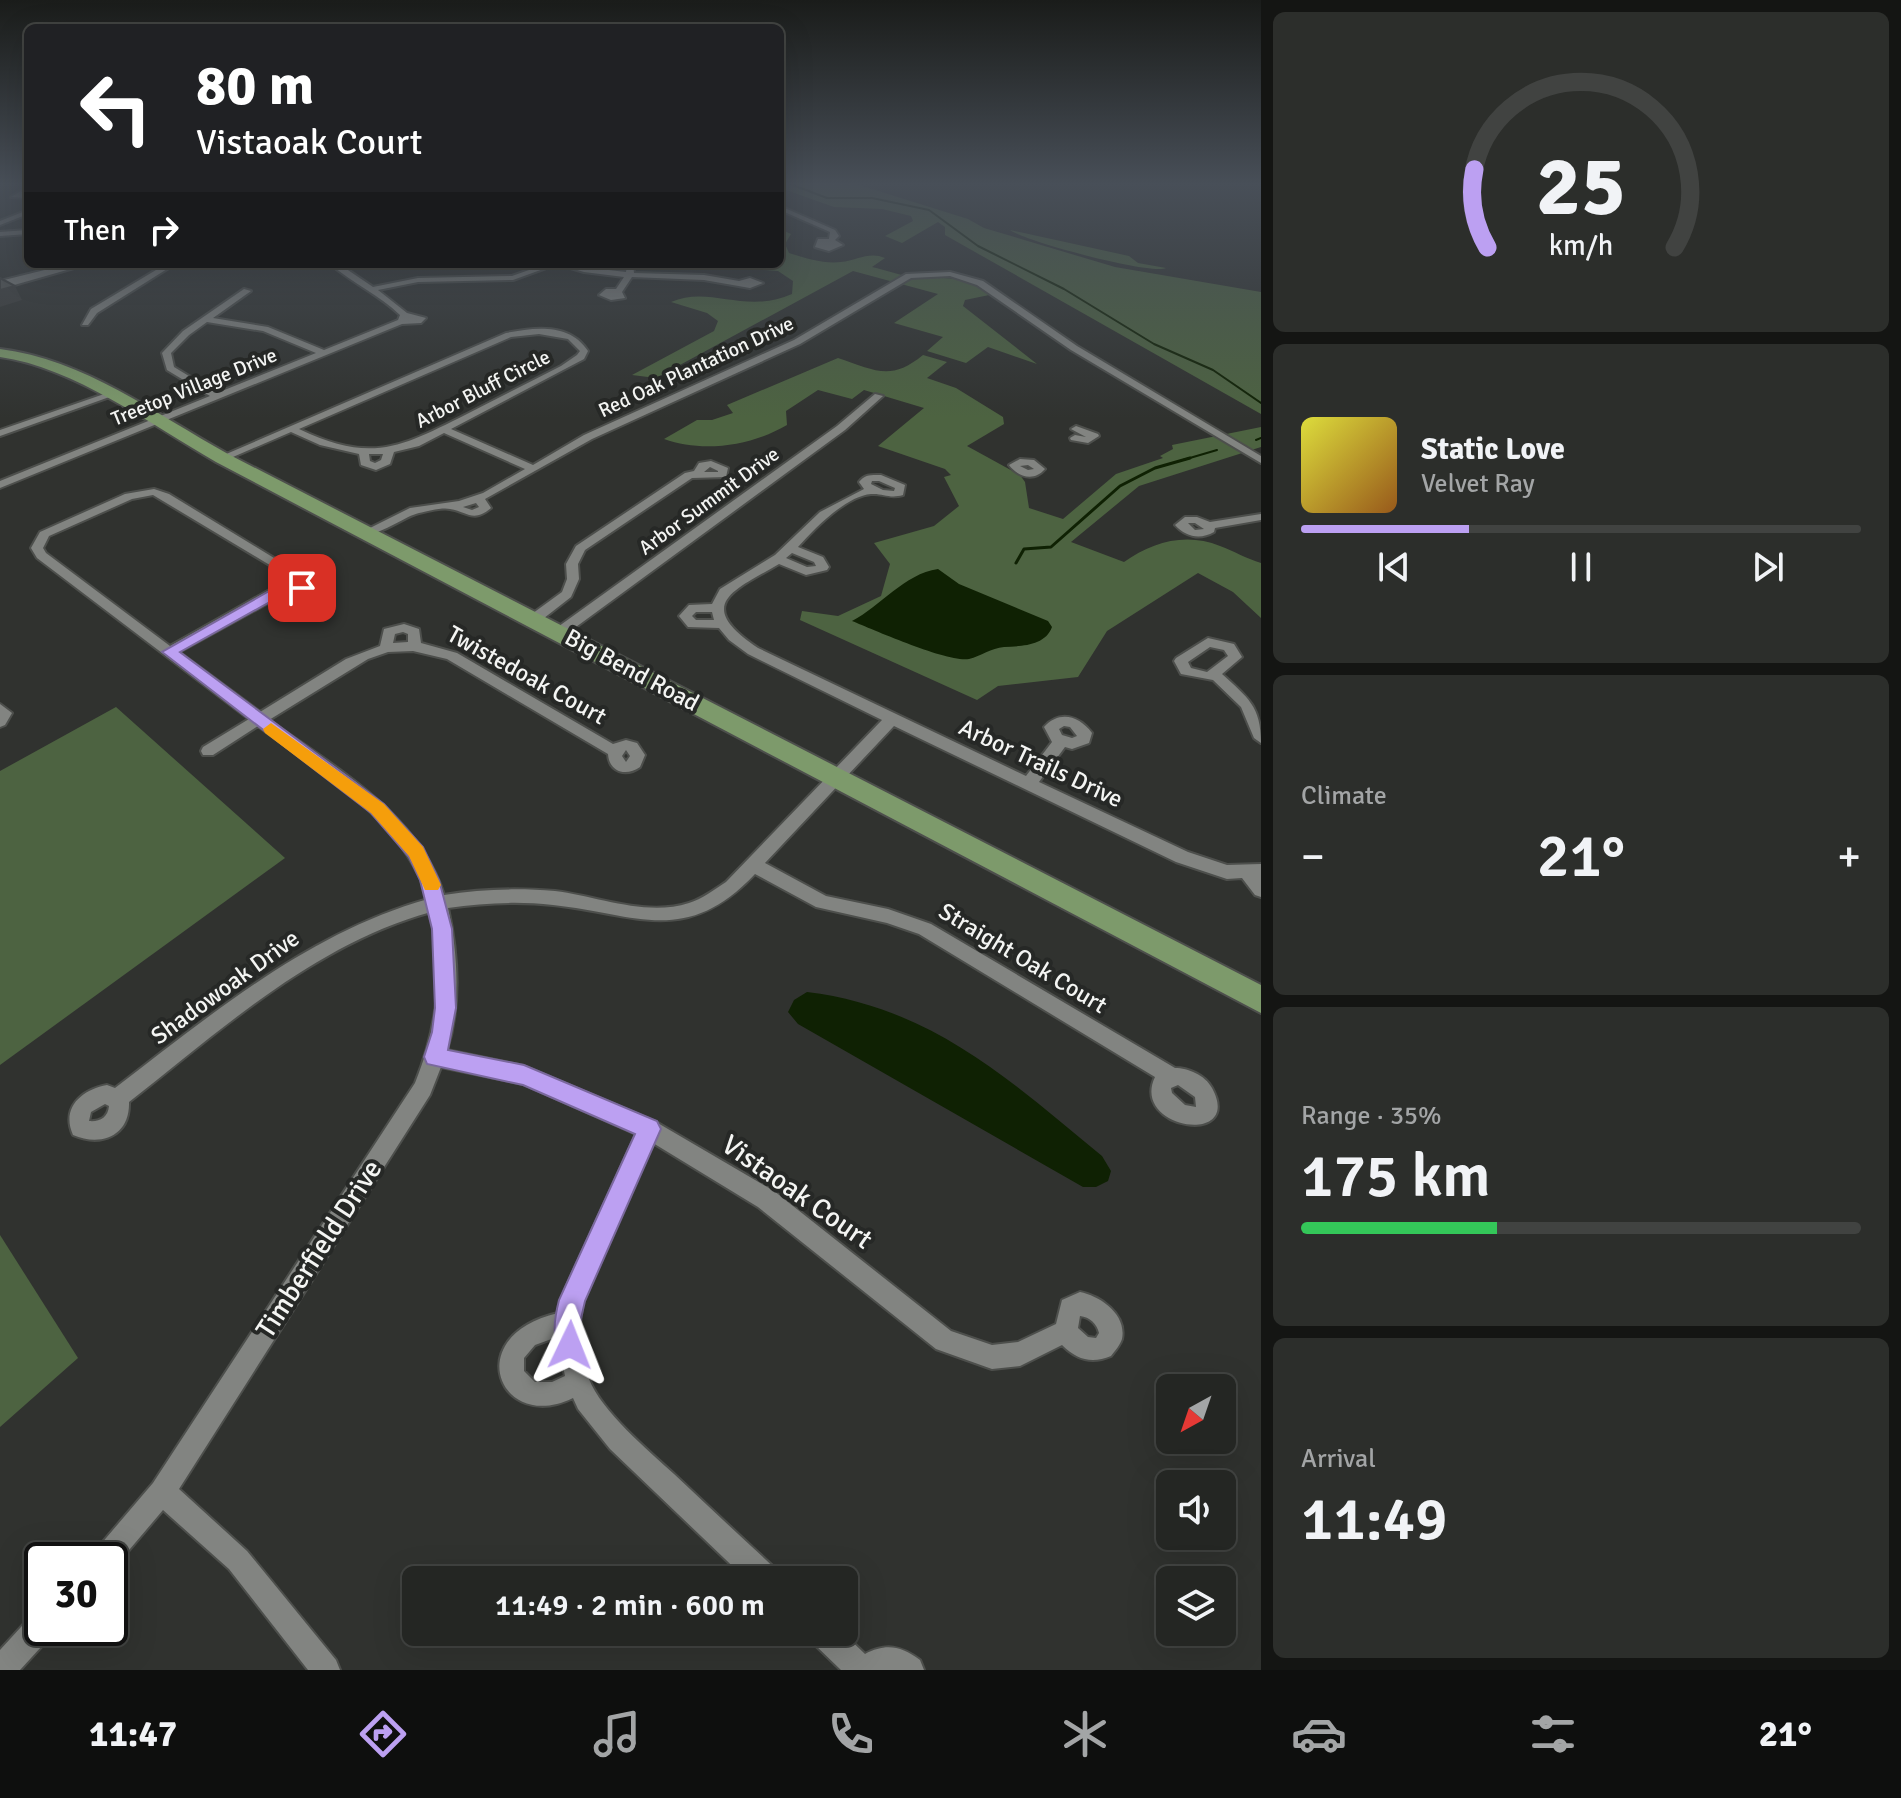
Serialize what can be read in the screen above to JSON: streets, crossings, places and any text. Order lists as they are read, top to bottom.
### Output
{
  "streets": {
    "main road": ["Big Bend Road"],
    "street": [
      "Red Oak Plantation Drive",
      "Treetop Village Drive",
      "Arbor Bluff Circle",
      "Arbor Summit Drive",
      "Twistedoak Court",
      "Arbor Trails Drive",
      "Straight Oak Court",
      "Shadowoak Drive",
      "Vistaoak Court",
      "Timberfield Drive"
    ]
  },
  "crossings": [
    ["Red Oak Plantation Drive", "Big Bend Road"],
    ["Treetop Village Drive", "Big Bend Road"],
    ["Arbor Bluff Circle", "Big Bend Road"],
    ["Arbor Summit Drive", "Big Bend Road"],
    ["Big Bend Road", "Shadowoak Drive"],
    ["Twistedoak Court", "Timberfield Drive"],
    ["Straight Oak Court", "Shadowoak Drive"],
    ["Shadowoak Drive", "Timberfield Drive"],
    ["Vistaoak Court", "Timberfield Drive"]
  ],
  "north": "bottom left",
  "page": {
    "turn": ["80 m", "Vistaoak Court"],
    "then": "Then",
    "song": ["Static Love", "Velvet Ray"],
    "tile": [
      "Climate",
      ["Range · 35%", "175 km"],
      ["Arrival", "11:49"]
    ],
    "heat": ["−", "21°", "+"],
    "limit": "30",
    "trip": "11:49 · 2 min · 600 m",
    "tabs": ["11:47", "21°"],
    "gauge": ["25", "km/h"]
  }
}
